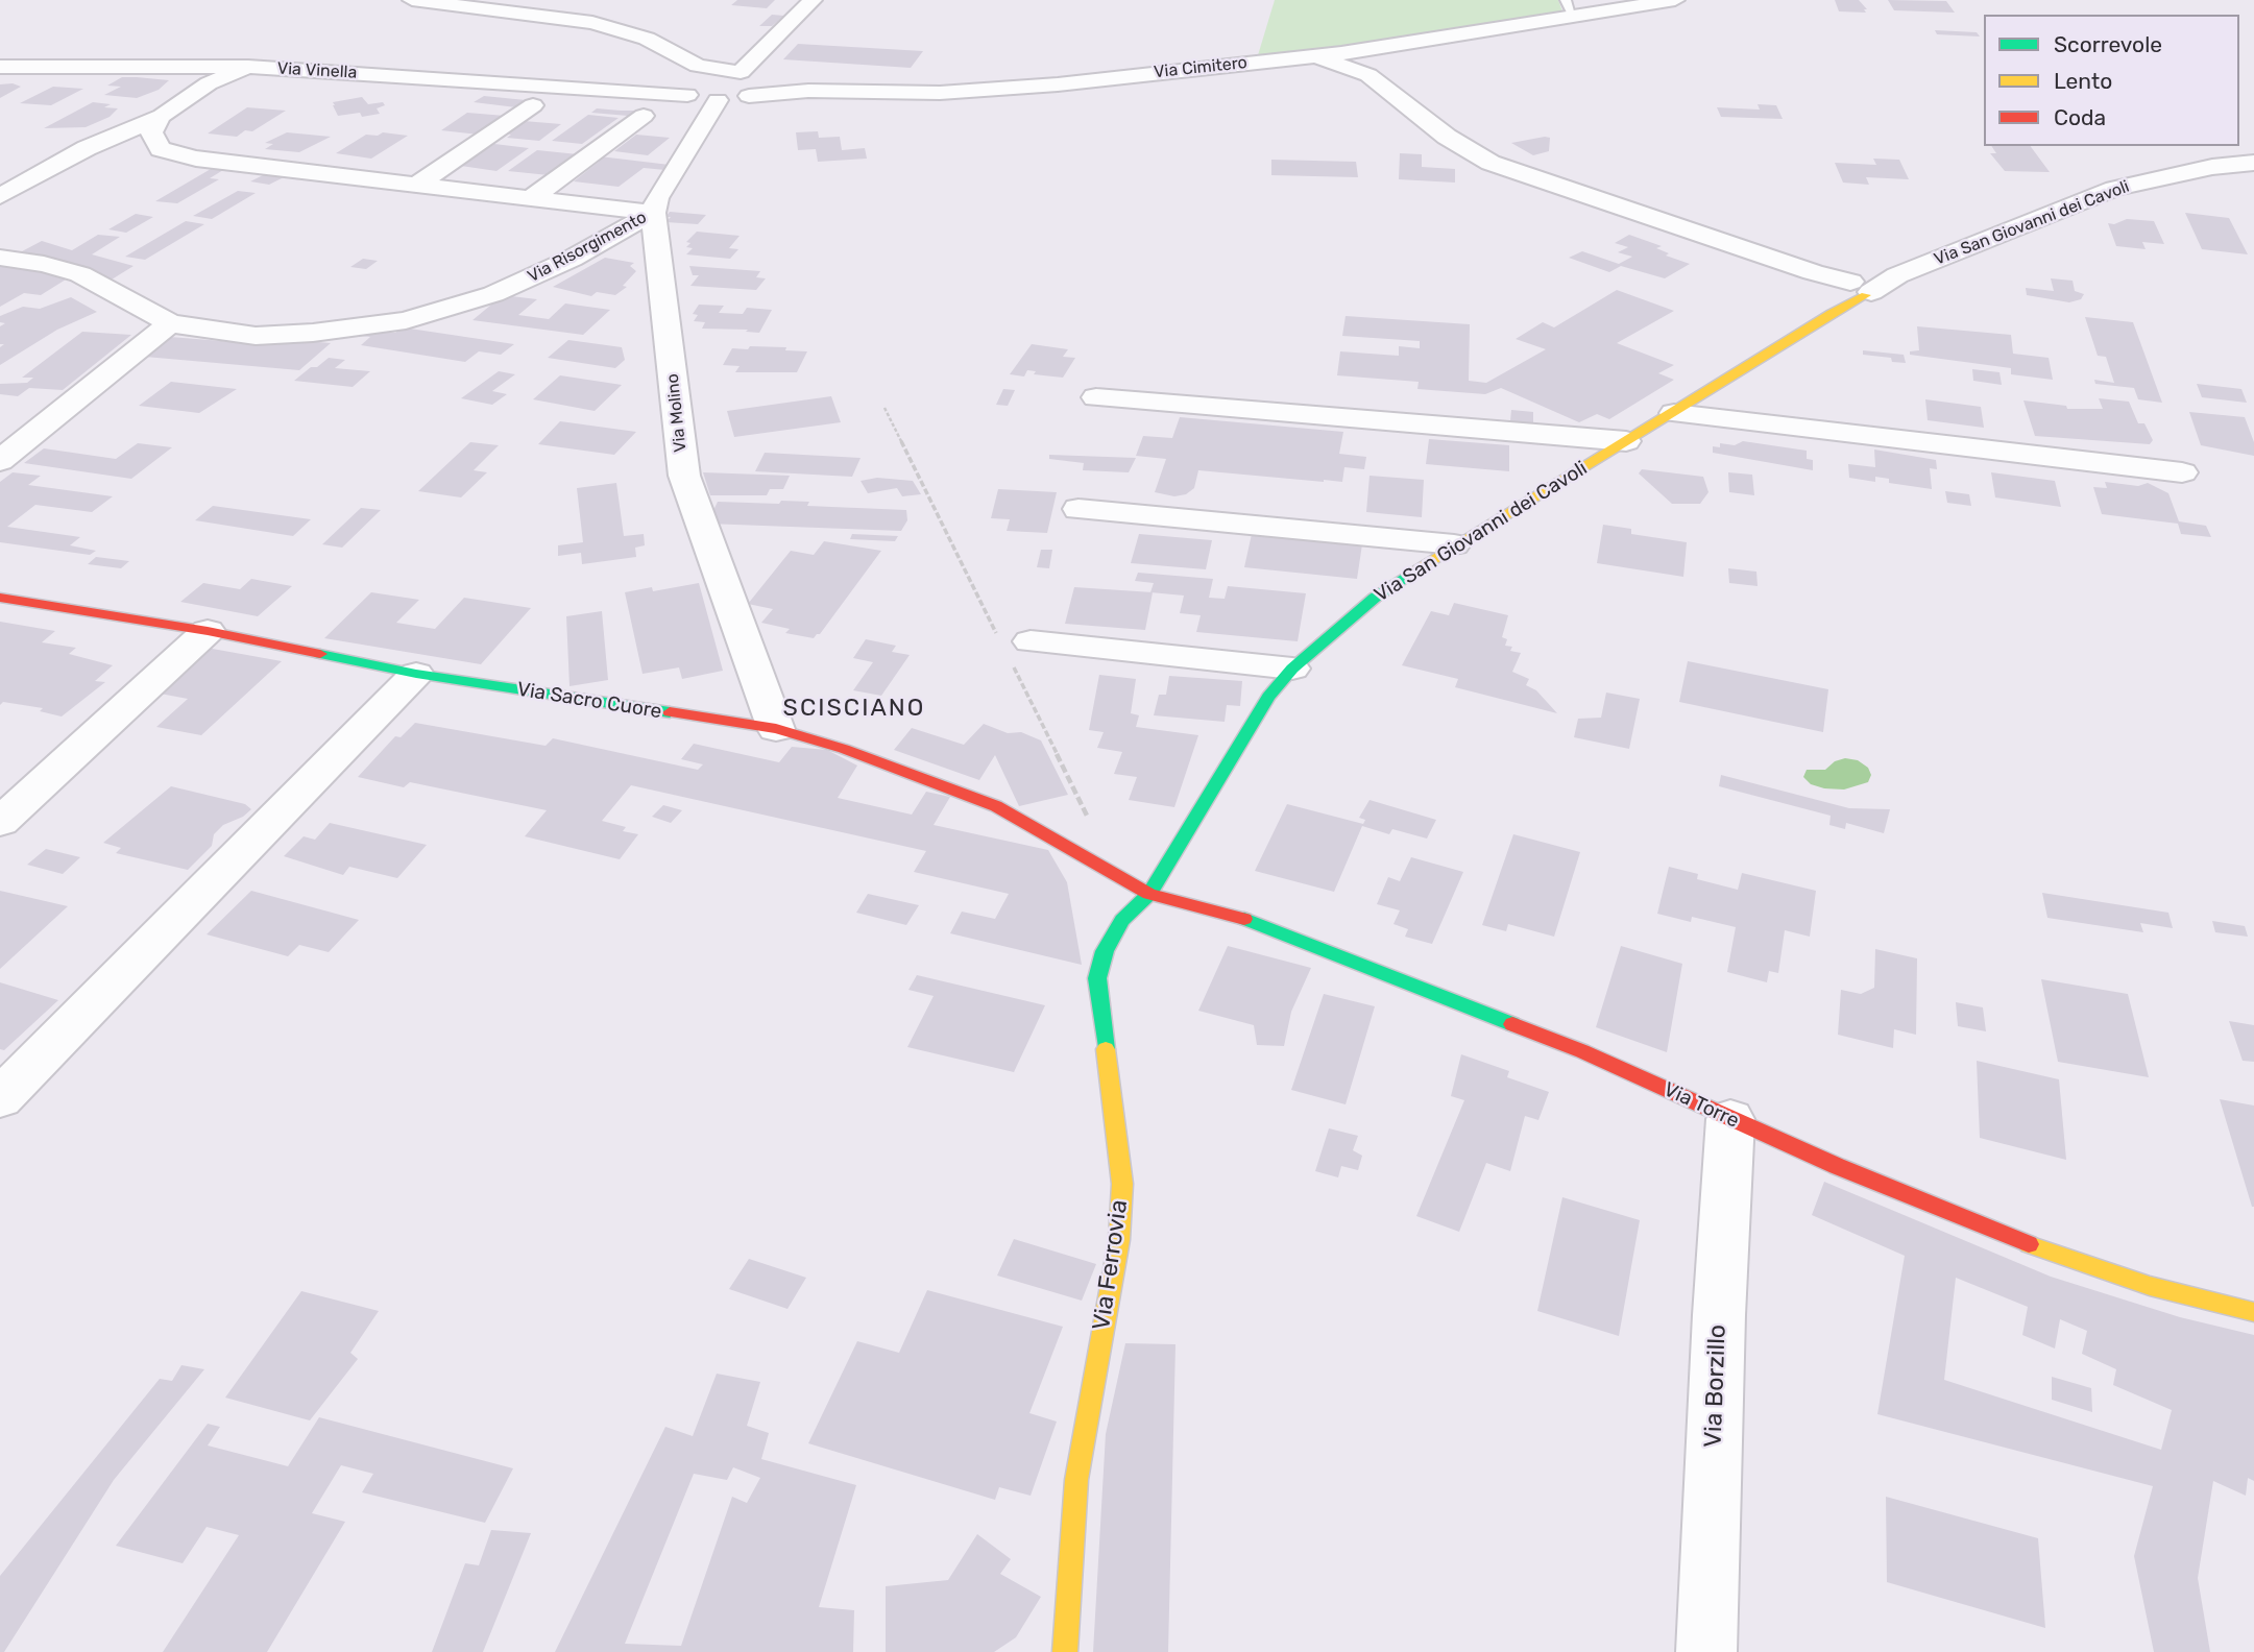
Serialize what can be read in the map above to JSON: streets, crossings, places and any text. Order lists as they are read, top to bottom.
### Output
{
  "streets": {
    "street": [
      "Via Cimitero",
      "Via Vinella",
      "Via San Giovanni dei Cavoli",
      "Via Risorgimento",
      "Via Molino",
      "Via Sacro Cuore",
      "Via Torre",
      "Via Ferrovia",
      "Via Borzillo"
    ]
  },
  "crossings": [
    ["Via San Giovanni dei Cavoli", "Via Sacro Cuore"],
    ["Via San Giovanni dei Cavoli", "Via Torre"],
    ["Via San Giovanni dei Cavoli", "Via Ferrovia"],
    ["Via Risorgimento", "Via Molino"],
    ["Via Molino", "Via Sacro Cuore"],
    ["Via Sacro Cuore", "Via Torre"],
    ["Via Sacro Cuore", "Via Ferrovia"],
    ["Via Torre", "Via Ferrovia"],
    ["Via Torre", "Via Borzillo"]
  ],
  "districts": ["SCISCIANO"],
  "legend": ["Scorrevole", "Lento", "Coda"]
}
